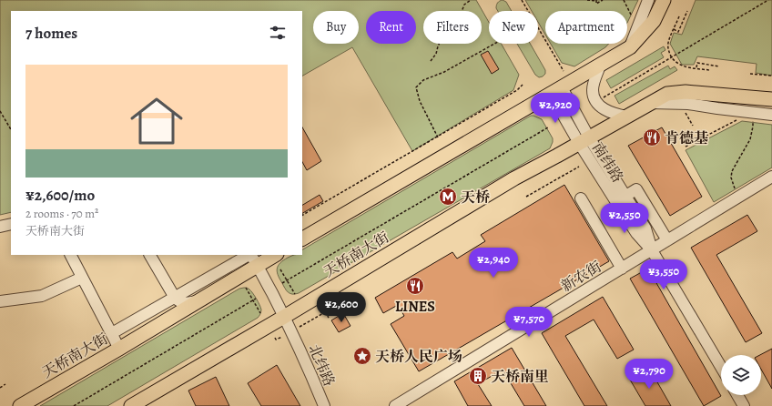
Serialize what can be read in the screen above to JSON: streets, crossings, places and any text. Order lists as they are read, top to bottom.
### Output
{
  "streets": {
    "main road": ["天桥南大街"],
    "street": ["南纬路", "新农街", "北纬路"]
  },
  "crossings": [
    ["南纬路", "天桥南大街"],
    ["南纬路", "新农街"],
    ["天桥南大街", "北纬路"]
  ],
  "places": {
    "restaurant": ["肯德基", "LINES"],
    "metro station": ["天桥"],
    "place": ["天桥人民广场"],
    "building": ["天桥南里"]
  },
  "page": {
    "chip": [
      "Buy",
      "Rent",
      "Filters",
      "New",
      "Apartment"
    ],
    "heading": "7 homes",
    "list": [
      {
        "name": "¥2,600/mo",
        "note": "2 rooms · 70 m² · 天桥南大街"
      }
    ],
    "price": [
      "¥2,920",
      "¥2,550",
      "¥2,940",
      "¥3,550",
      "¥2,600",
      "¥7,570",
      "¥2,790"
    ]
  }
}
